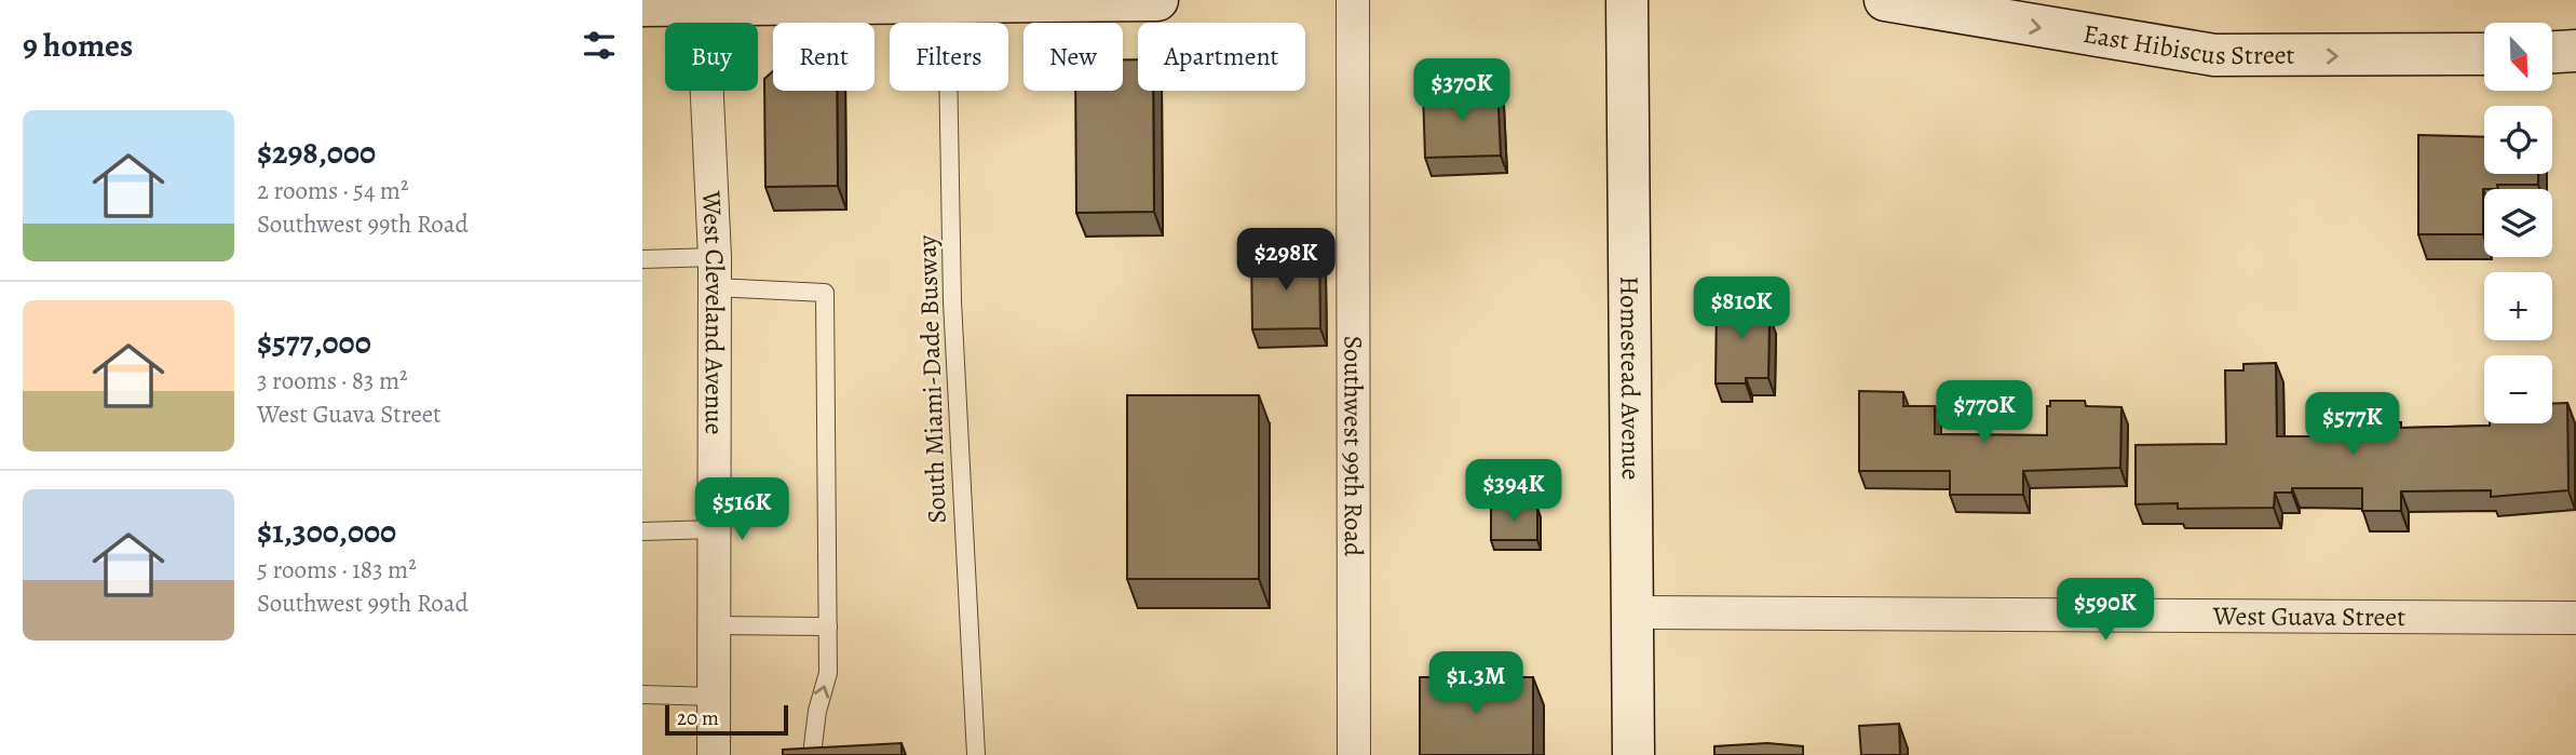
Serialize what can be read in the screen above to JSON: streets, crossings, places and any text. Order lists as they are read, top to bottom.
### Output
{
  "streets": {
    "street": [
      "East Hibiscus Street",
      "West Cleveland Avenue",
      "Homestead Avenue",
      "Southwest 99th Road",
      "West Guava Street"
    ],
    "lane": ["South Miami-Dade Busway"]
  },
  "crossings": [
    ["Homestead Avenue", "West Guava Street"]
  ],
  "one_way": ["East Hibiscus Street"],
  "scale_bar": "20 m",
  "north": "bottom right",
  "page": {
    "heading": "9 homes",
    "map_buttons": ["+", "−"],
    "chip": [
      "Buy",
      "Rent",
      "Filters",
      "New",
      "Apartment"
    ],
    "price": [
      "$370K",
      "$298K",
      "$810K",
      "$770K",
      "$577K",
      "$394K",
      "$516K",
      "$590K",
      "$1.3M"
    ],
    "list": [
      {
        "name": "$298,000",
        "note": "2 rooms · 54 m² · Southwest 99th Road"
      },
      {
        "name": "$577,000",
        "note": "3 rooms · 83 m² · West Guava Street"
      },
      {
        "name": "$1,300,000",
        "note": "5 rooms · 183 m² · Southwest 99th Road"
      }
    ],
    "scale": "20 m"
  }
}
